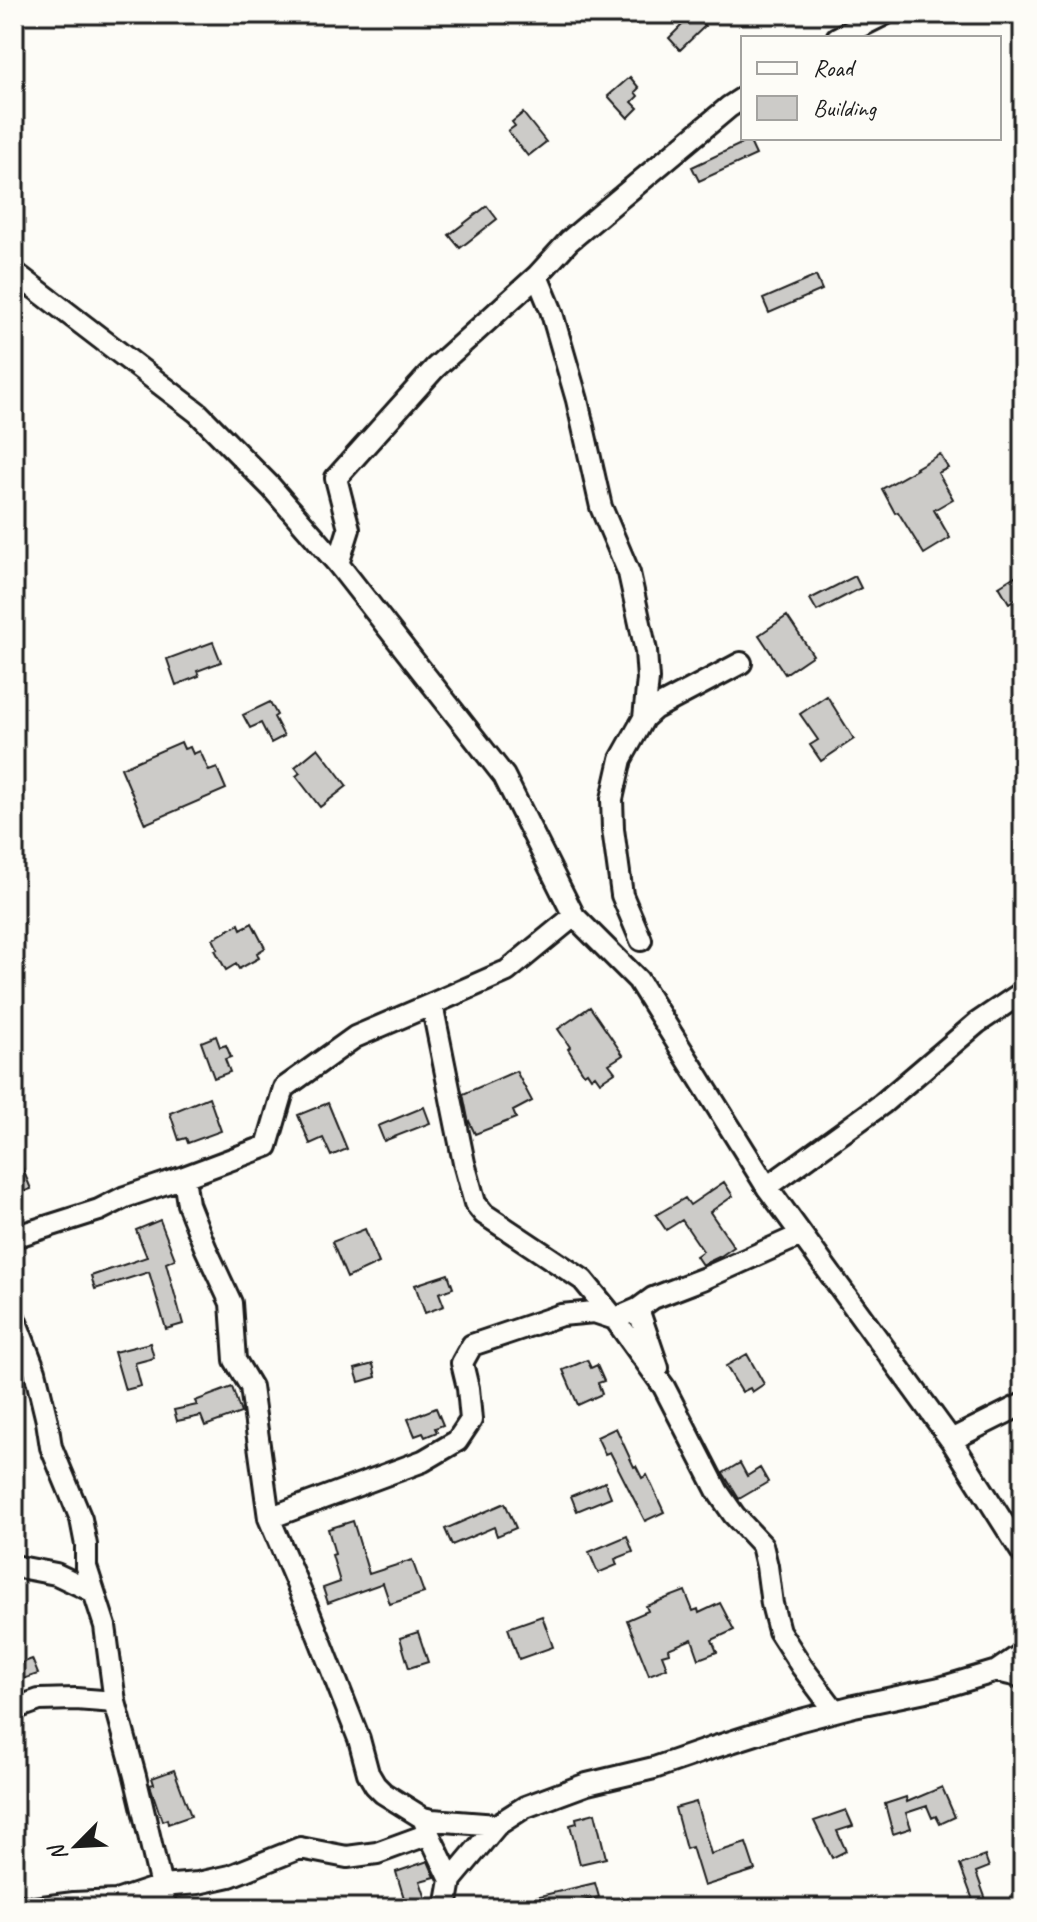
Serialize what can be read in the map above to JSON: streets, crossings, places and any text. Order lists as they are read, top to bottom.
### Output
{
  "legend": ["Road", "Building"],
  "north": "bottom left"
}
